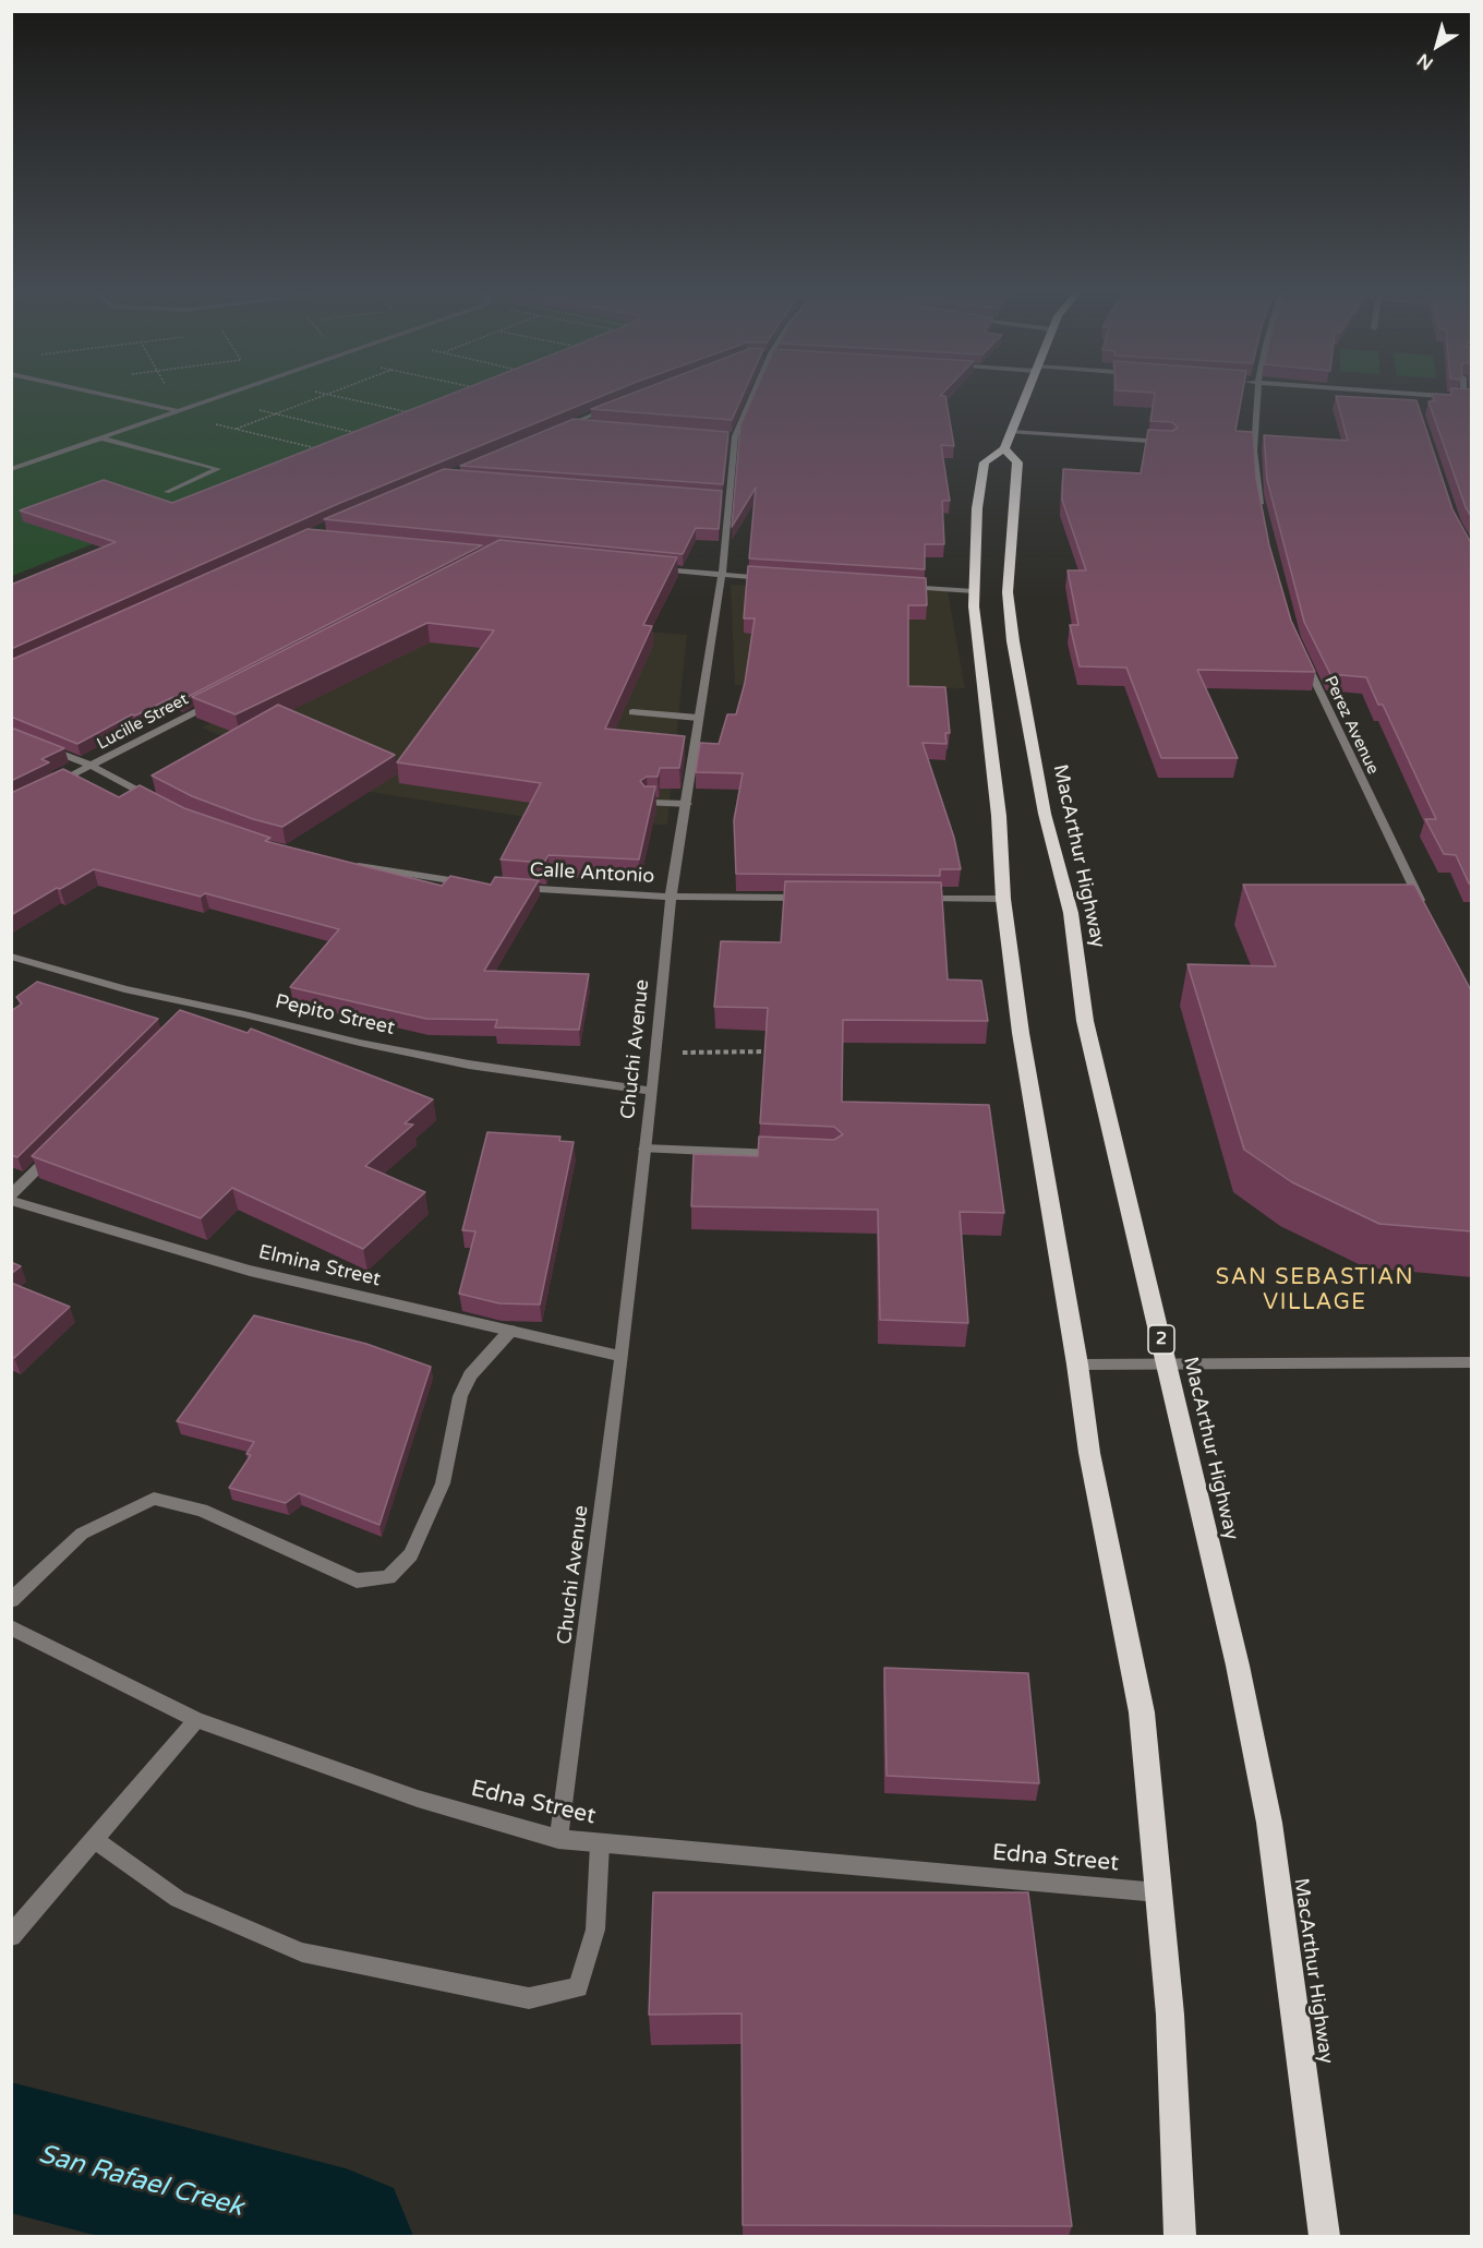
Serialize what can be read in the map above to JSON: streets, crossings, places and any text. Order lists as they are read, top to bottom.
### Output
{
  "streets": {
    "highway": ["MacArthur Highway", "2"],
    "street": [
      "Lucille Street",
      "Perez Avenue",
      "Calle Antonio",
      "Pepito Street",
      "Chuchi Avenue",
      "Elmina Street",
      "Edna Street"
    ]
  },
  "crossings": [
    ["Calle Antonio", "Chuchi Avenue"],
    ["Pepito Street", "Chuchi Avenue"],
    ["Chuchi Avenue", "Elmina Street"],
    ["Chuchi Avenue", "Edna Street"]
  ],
  "districts": ["SAN SEBASTIAN VILLAGE"],
  "water": ["San Rafael Creek"],
  "north": "bottom left"
}
